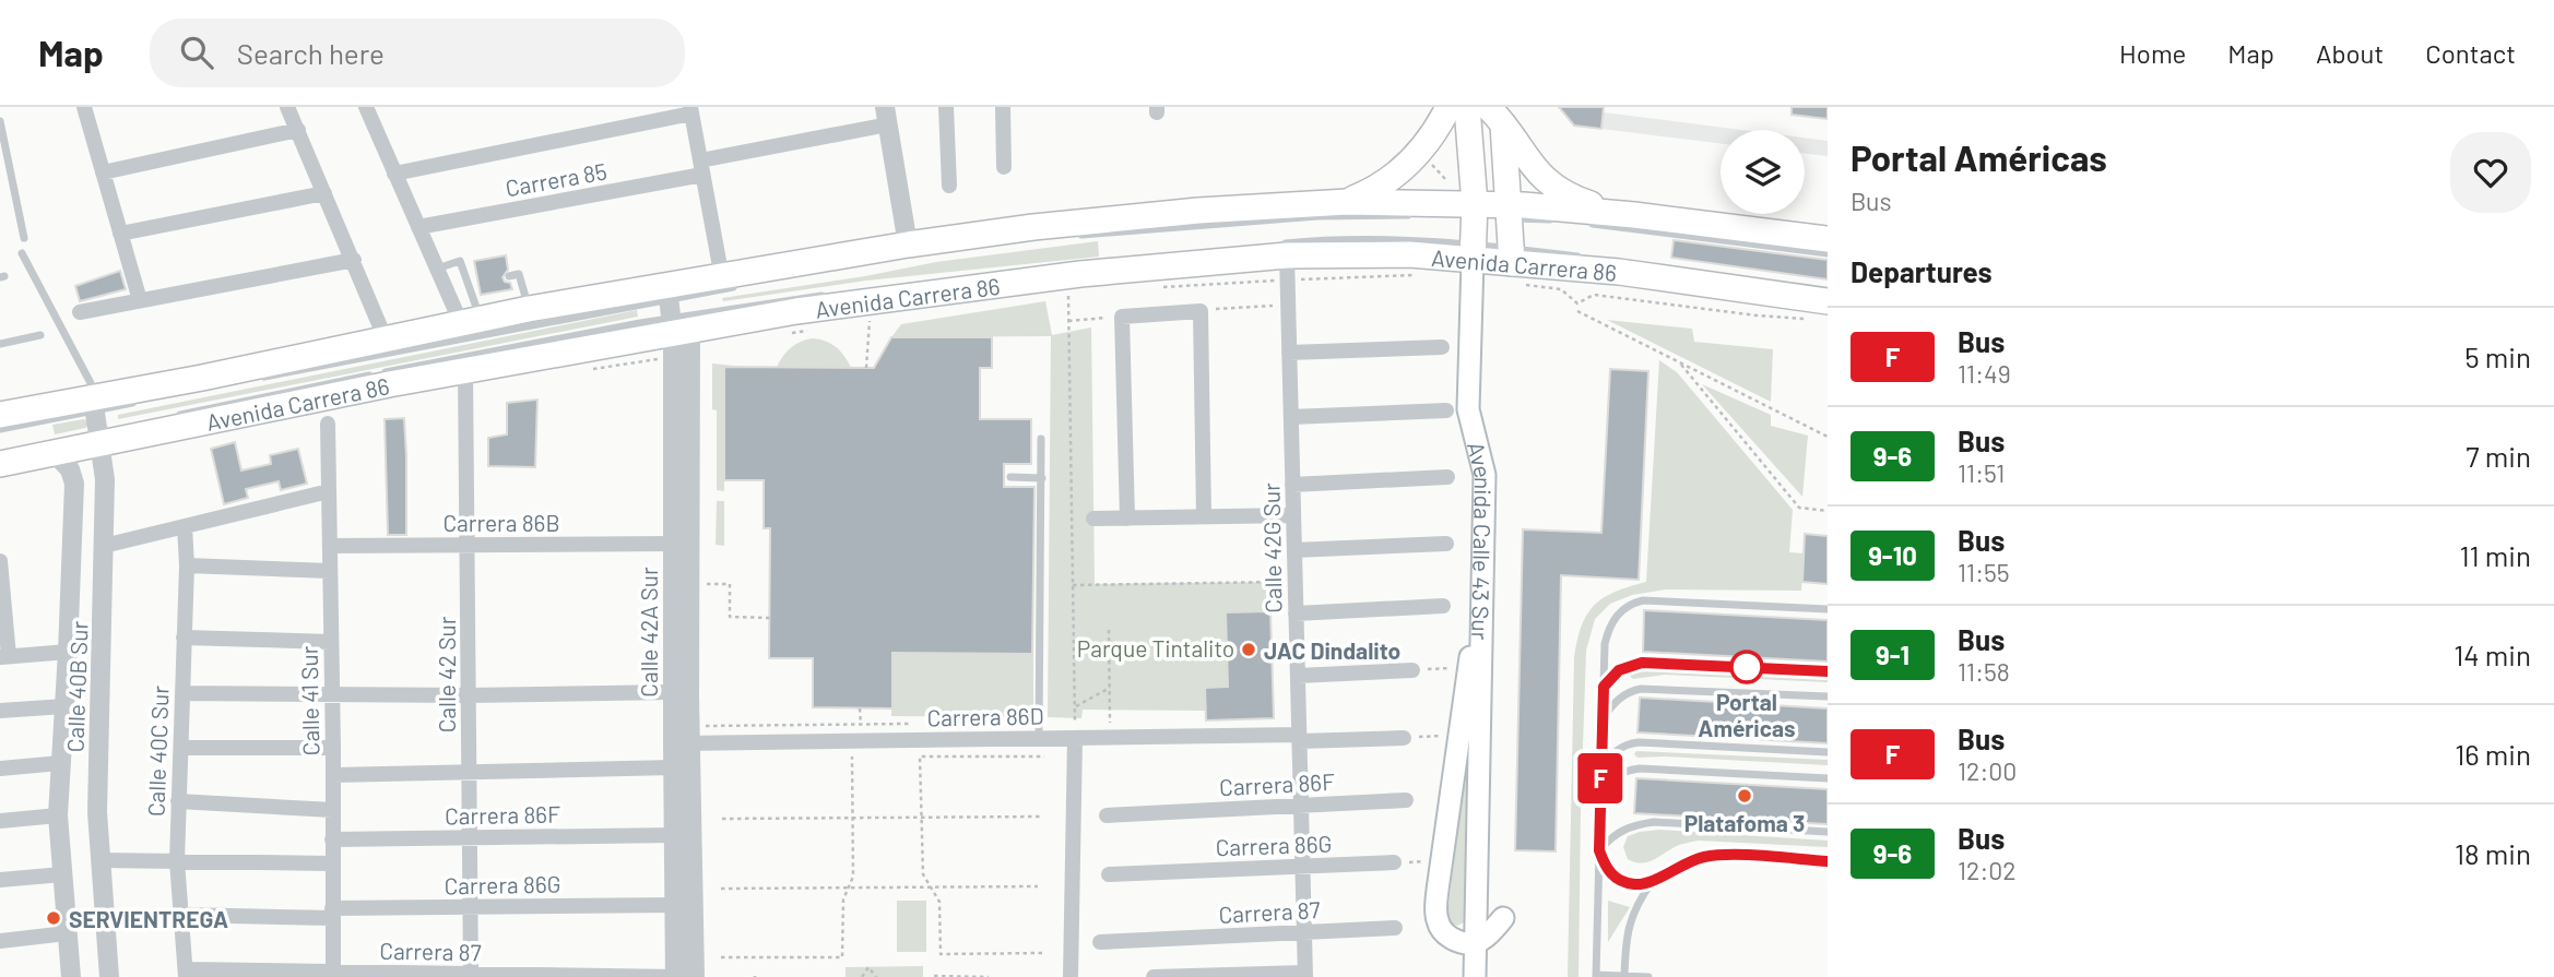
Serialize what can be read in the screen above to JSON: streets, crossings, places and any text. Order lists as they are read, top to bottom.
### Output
{
  "streets": {
    "main road": ["Avenida Carrera 86", "Avenida Calle 43 Sur"],
    "street": [
      "Carrera 85",
      "Carrera 86B",
      "Calle 42G Sur",
      "Calle 42A Sur",
      "Calle 42 Sur",
      "Calle 40B Sur",
      "Calle 41 Sur",
      "Carrera 86D",
      "Calle 40C Sur",
      "Carrera 86F",
      "Carrera 86G",
      "Carrera 87"
    ]
  },
  "crossings": [
    ["Avenida Carrera 86", "Avenida Calle 43 Sur"],
    ["Avenida Carrera 86", "Calle 42G Sur"],
    ["Avenida Carrera 86", "Calle 42A Sur"],
    ["Avenida Carrera 86", "Calle 42 Sur"],
    ["Avenida Carrera 86", "Calle 40B Sur"],
    ["Carrera 86B", "Calle 42A Sur"],
    ["Carrera 86B", "Calle 42 Sur"],
    ["Carrera 86B", "Calle 41 Sur"],
    ["Calle 42G Sur", "Carrera 86D"],
    ["Calle 42G Sur", "Carrera 86F"],
    ["Calle 42G Sur", "Carrera 86G"],
    ["Calle 42G Sur", "Carrera 87"],
    ["Calle 42A Sur", "Carrera 86D"],
    ["Calle 42A Sur", "Carrera 86F"],
    ["Calle 42A Sur", "Carrera 86G"],
    ["Calle 42A Sur", "Carrera 87"],
    ["Calle 42 Sur", "Carrera 86F"],
    ["Calle 42 Sur", "Carrera 86G"],
    ["Calle 42 Sur", "Carrera 87"],
    ["Calle 41 Sur", "Carrera 86F"],
    ["Calle 41 Sur", "Carrera 86G"],
    ["Calle 41 Sur", "Carrera 87"],
    ["Calle 40C Sur", "Carrera 86G"],
    ["Calle 40C Sur", "Carrera 87"]
  ],
  "parks": ["Parque Tintalito"],
  "places": [
    "JAC Dindalito",
    "Portal Américas",
    "Platafoma 3",
    "SERVIENTREGA"
  ],
  "lines": ["bus line F"],
  "page": {
    "header": "Map",
    "search": "Search here",
    "nav": [
      "Home",
      "Map",
      "About",
      "Contact"
    ],
    "on_map": "F",
    "heading": [
      ["Portal Américas", "Bus"],
      "Departures"
    ],
    "list": [
      {
        "mark": "F",
        "name": "Bus",
        "note": "11:49",
        "value": "5 min"
      },
      {
        "mark": "9-6",
        "name": "Bus",
        "note": "11:51",
        "value": "7 min"
      },
      {
        "mark": "9-10",
        "name": "Bus",
        "note": "11:55",
        "value": "11 min"
      },
      {
        "mark": "9-1",
        "name": "Bus",
        "note": "11:58",
        "value": "14 min"
      },
      {
        "mark": "F",
        "name": "Bus",
        "note": "12:00",
        "value": "16 min"
      },
      {
        "mark": "9-6",
        "name": "Bus",
        "note": "12:02",
        "value": "18 min"
      }
    ]
  }
}
